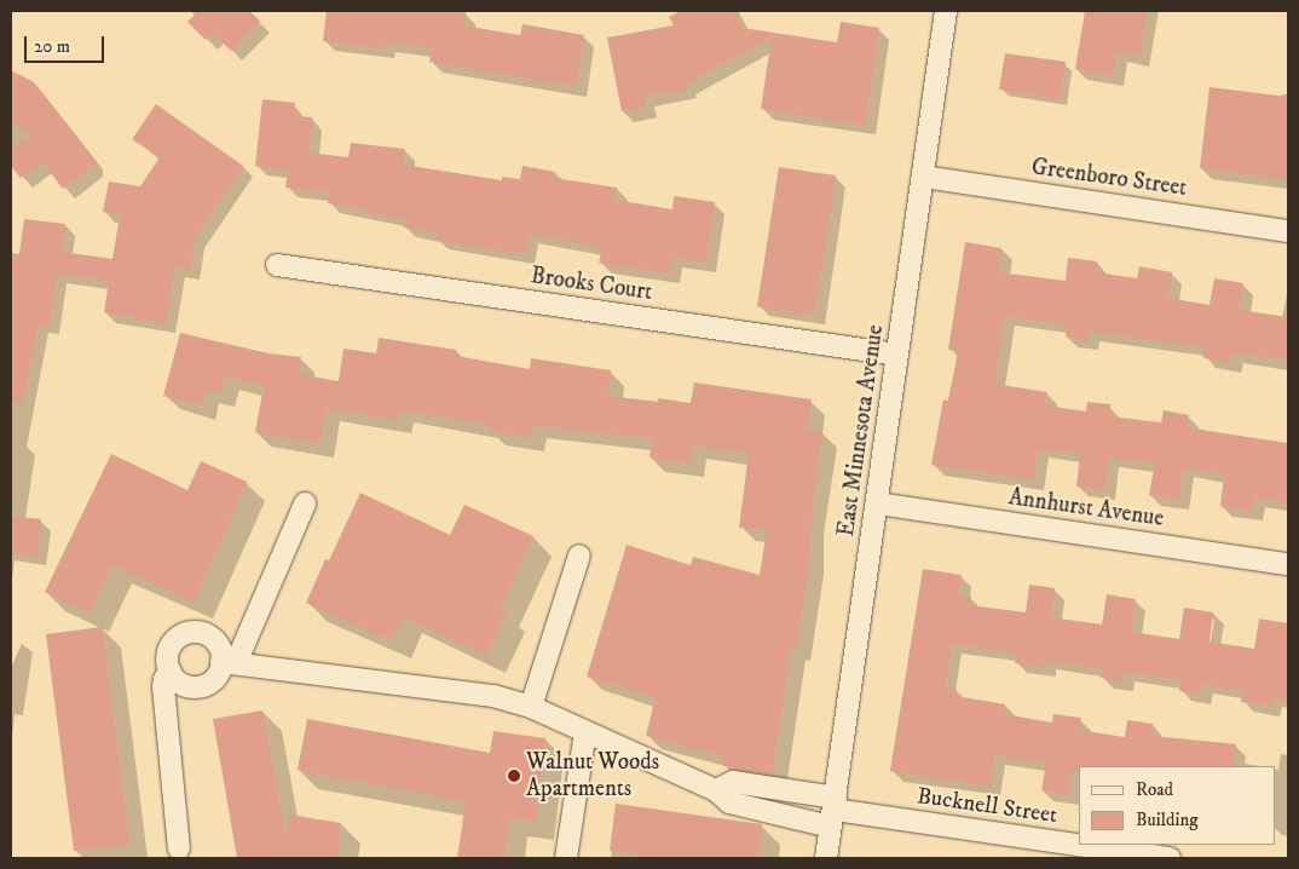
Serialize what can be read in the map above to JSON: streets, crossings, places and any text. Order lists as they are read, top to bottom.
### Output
{
  "streets": {
    "street": [
      "Greenboro Street",
      "Brooks Court",
      "East Minnesota Avenue",
      "Annhurst Avenue",
      "Bucknell Street"
    ]
  },
  "crossings": [
    ["Greenboro Street", "East Minnesota Avenue"],
    ["Brooks Court", "East Minnesota Avenue"],
    ["East Minnesota Avenue", "Annhurst Avenue"],
    ["East Minnesota Avenue", "Bucknell Street"]
  ],
  "places": ["Walnut Woods Apartments"],
  "legend": ["Road", "Building"],
  "scale_bar": "20 m"
}
